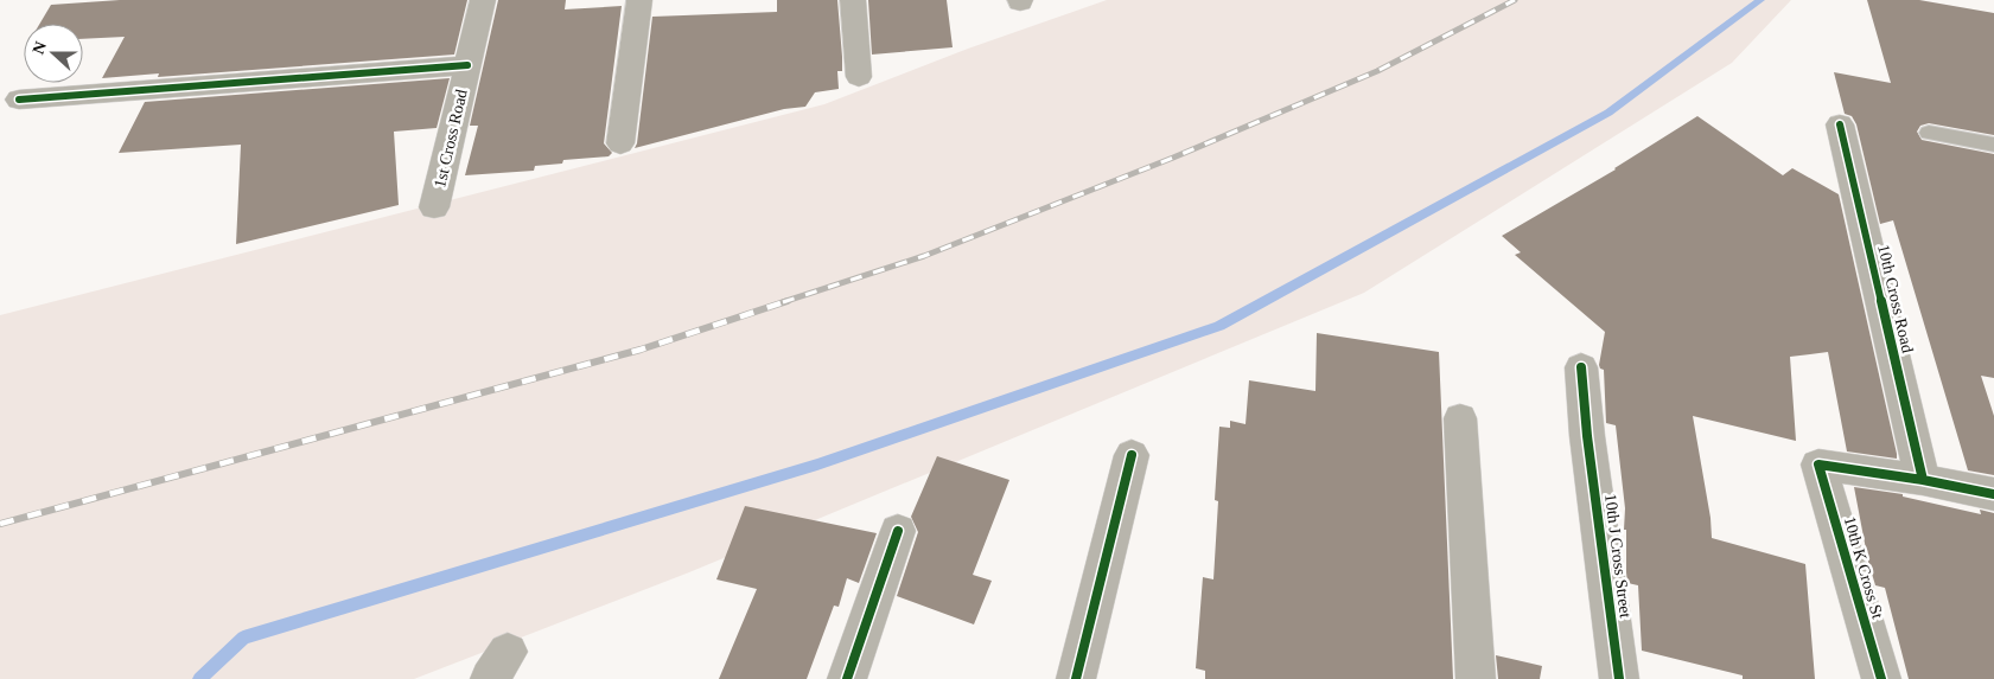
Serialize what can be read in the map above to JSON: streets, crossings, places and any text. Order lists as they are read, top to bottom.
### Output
{
  "streets": {
    "street": [
      "1st Cross Road",
      "10th Cross Road",
      "10th J Cross Street",
      "10th K Cross St"
    ]
  },
  "crossings": [
    ["10th Cross Road", "10th K Cross St"]
  ],
  "north": "left"
}
